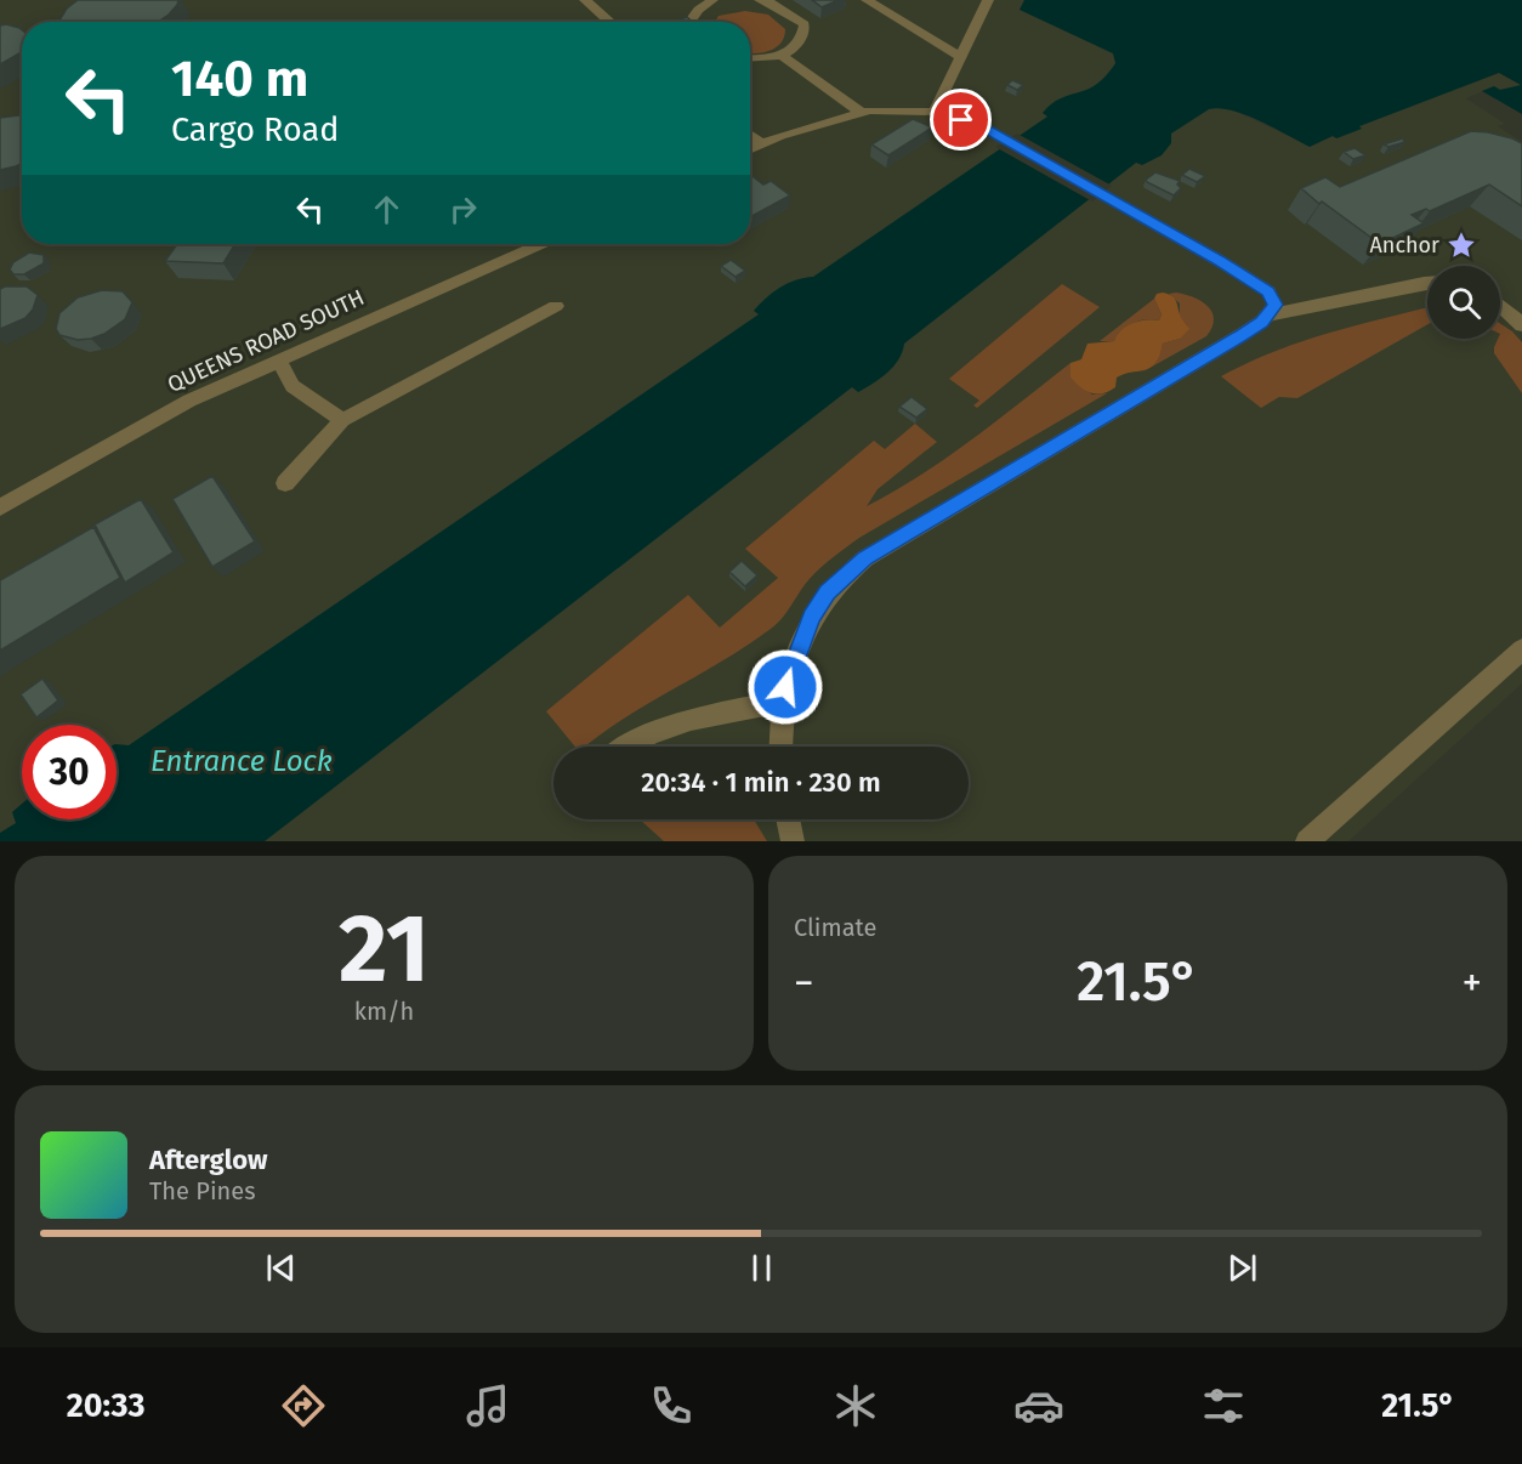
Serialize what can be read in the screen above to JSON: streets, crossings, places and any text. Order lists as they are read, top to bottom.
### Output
{
  "streets": {
    "street": ["QUEENS ROAD SOUTH"]
  },
  "water": ["Entrance Lock"],
  "places": {
    "place": ["Anchor"]
  },
  "page": {
    "turn": ["140 m", "Cargo Road"],
    "limit": "30",
    "trip": "20:34 · 1 min · 230 m",
    "tile": [
      ["21", "km/h"],
      "Climate"
    ],
    "heat": ["−", "21.5°", "+"],
    "song": ["Afterglow", "The Pines"],
    "tabs": ["20:33", "21.5°"]
  }
}
